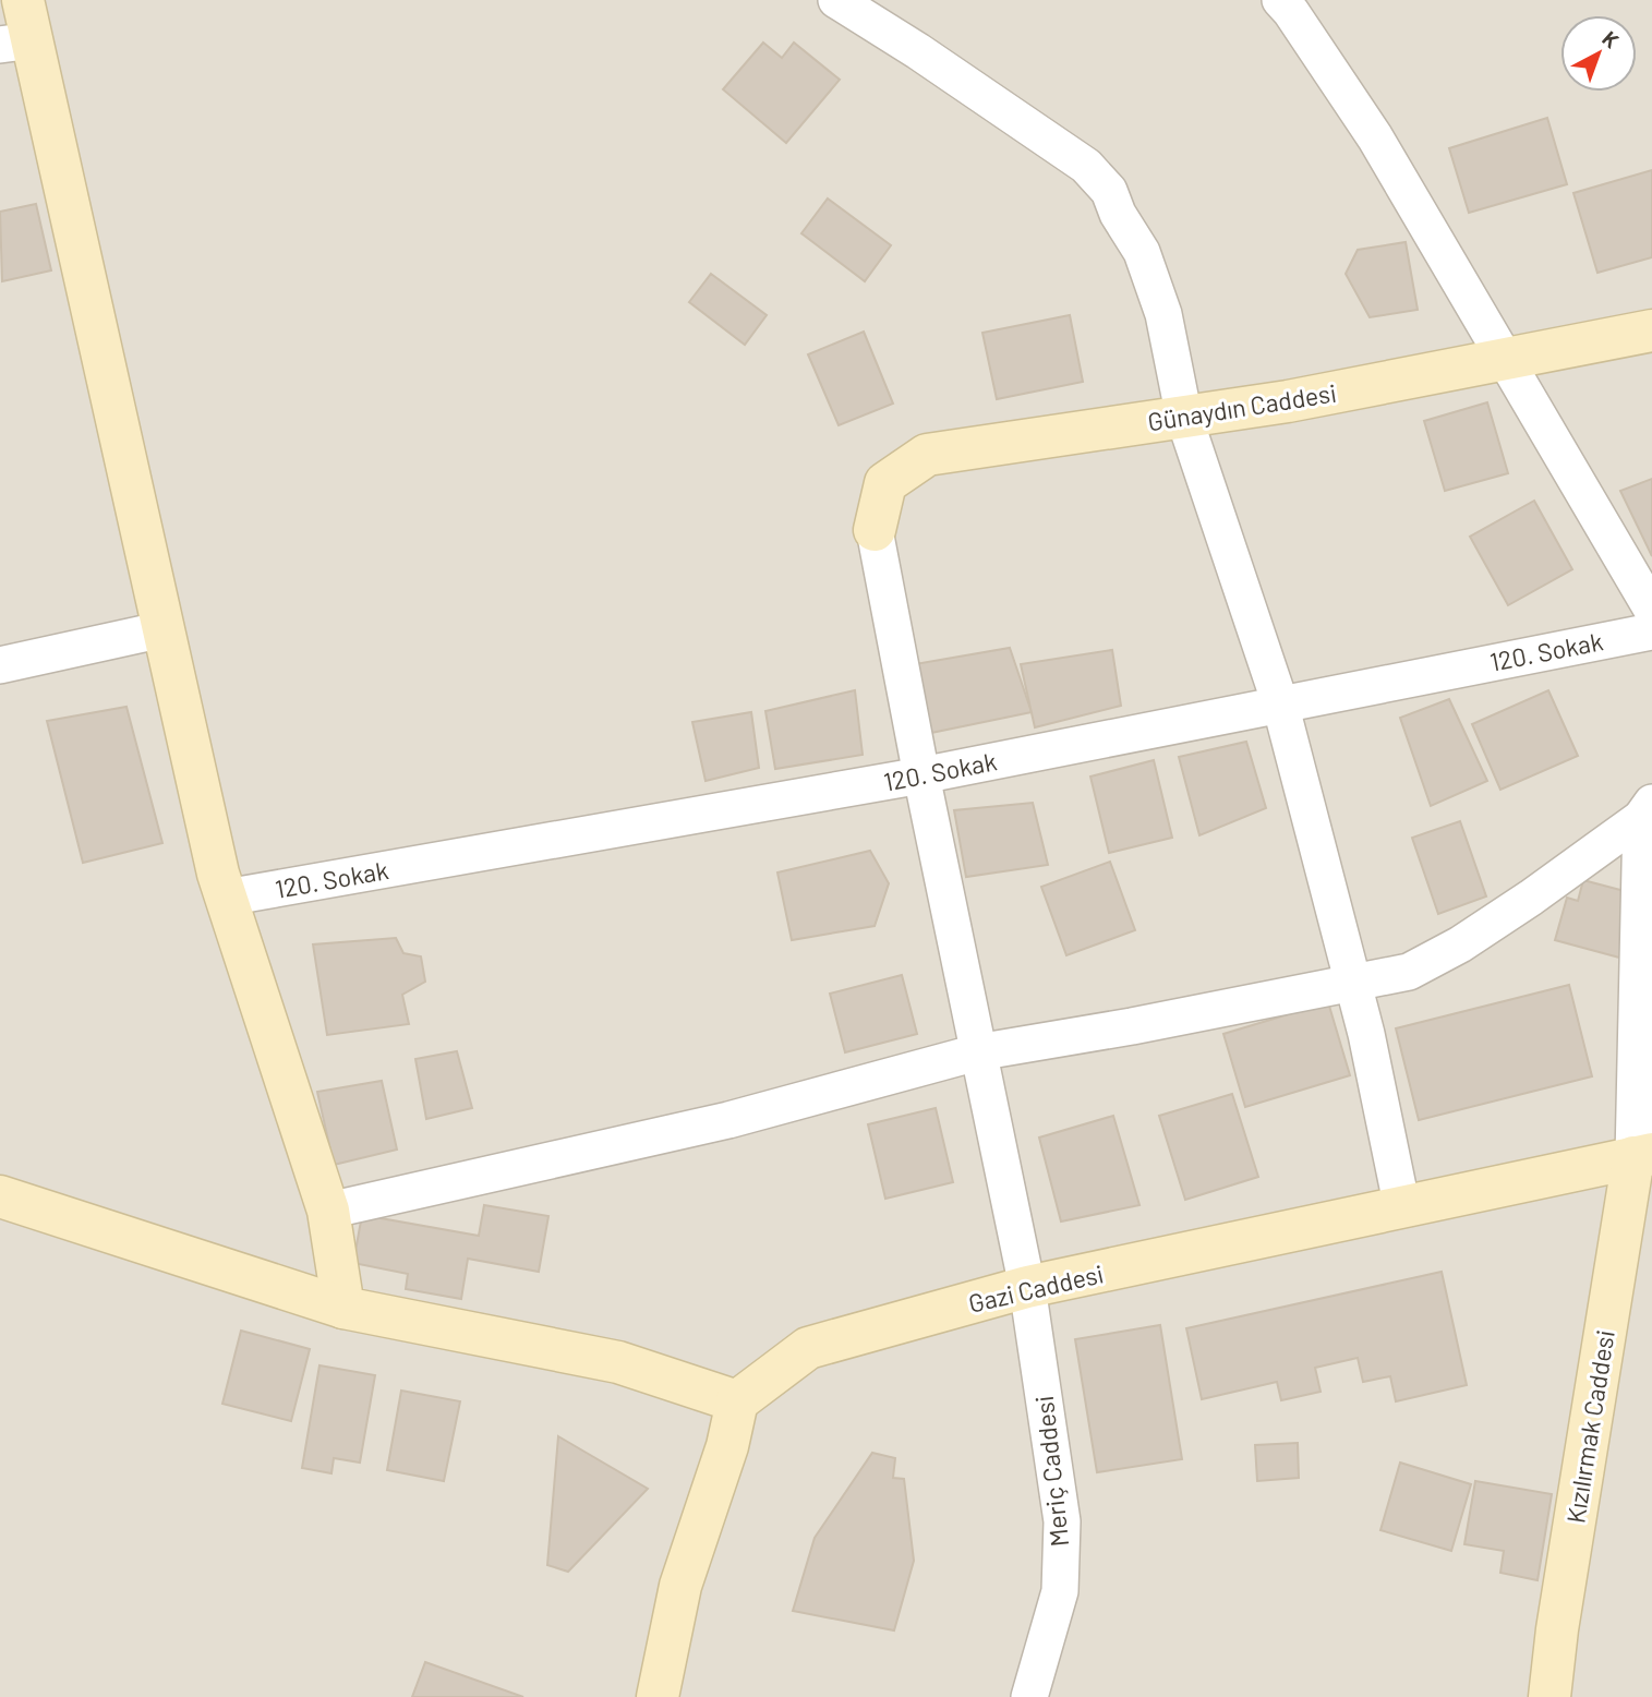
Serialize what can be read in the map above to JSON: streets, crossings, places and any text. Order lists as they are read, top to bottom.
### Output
{
  "streets": {
    "street": [
      "Günaydın Caddesi",
      "120. Sokak",
      "Gazi Caddesi",
      "Kızılırmak Caddesi",
      "Meriç Caddesi"
    ]
  },
  "crossings": [
    ["Günaydın Caddesi", "Meriç Caddesi"],
    ["120. Sokak", "Meriç Caddesi"],
    ["Gazi Caddesi", "Kızılırmak Caddesi"],
    ["Gazi Caddesi", "Meriç Caddesi"]
  ],
  "north": "top right"
}
